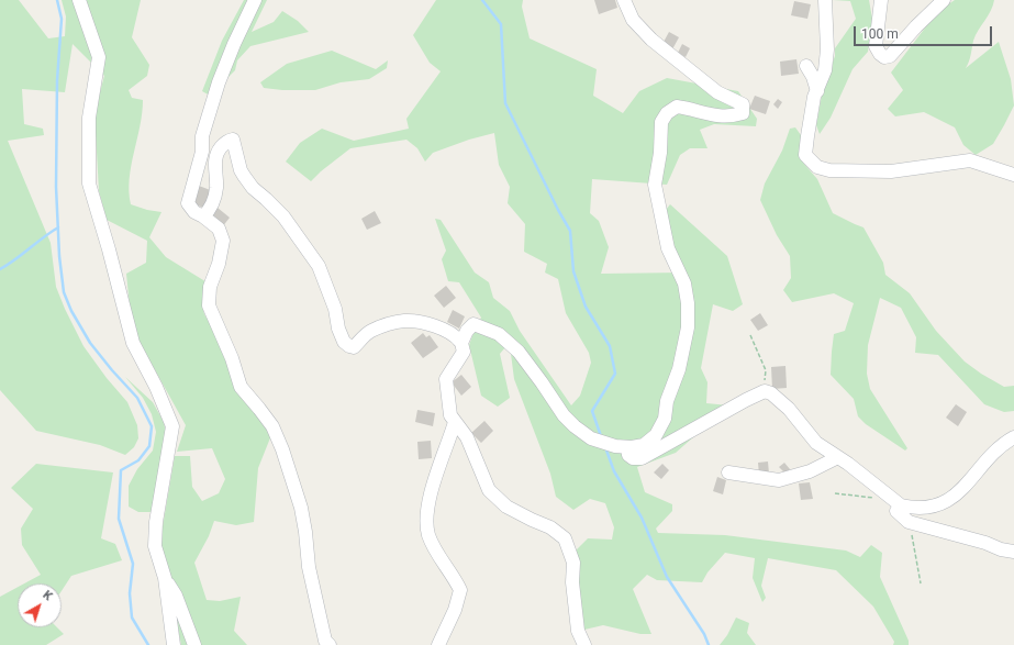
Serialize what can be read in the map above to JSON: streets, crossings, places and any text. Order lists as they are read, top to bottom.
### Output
{
  "scale_bar": "100 m",
  "north": "top right"
}
